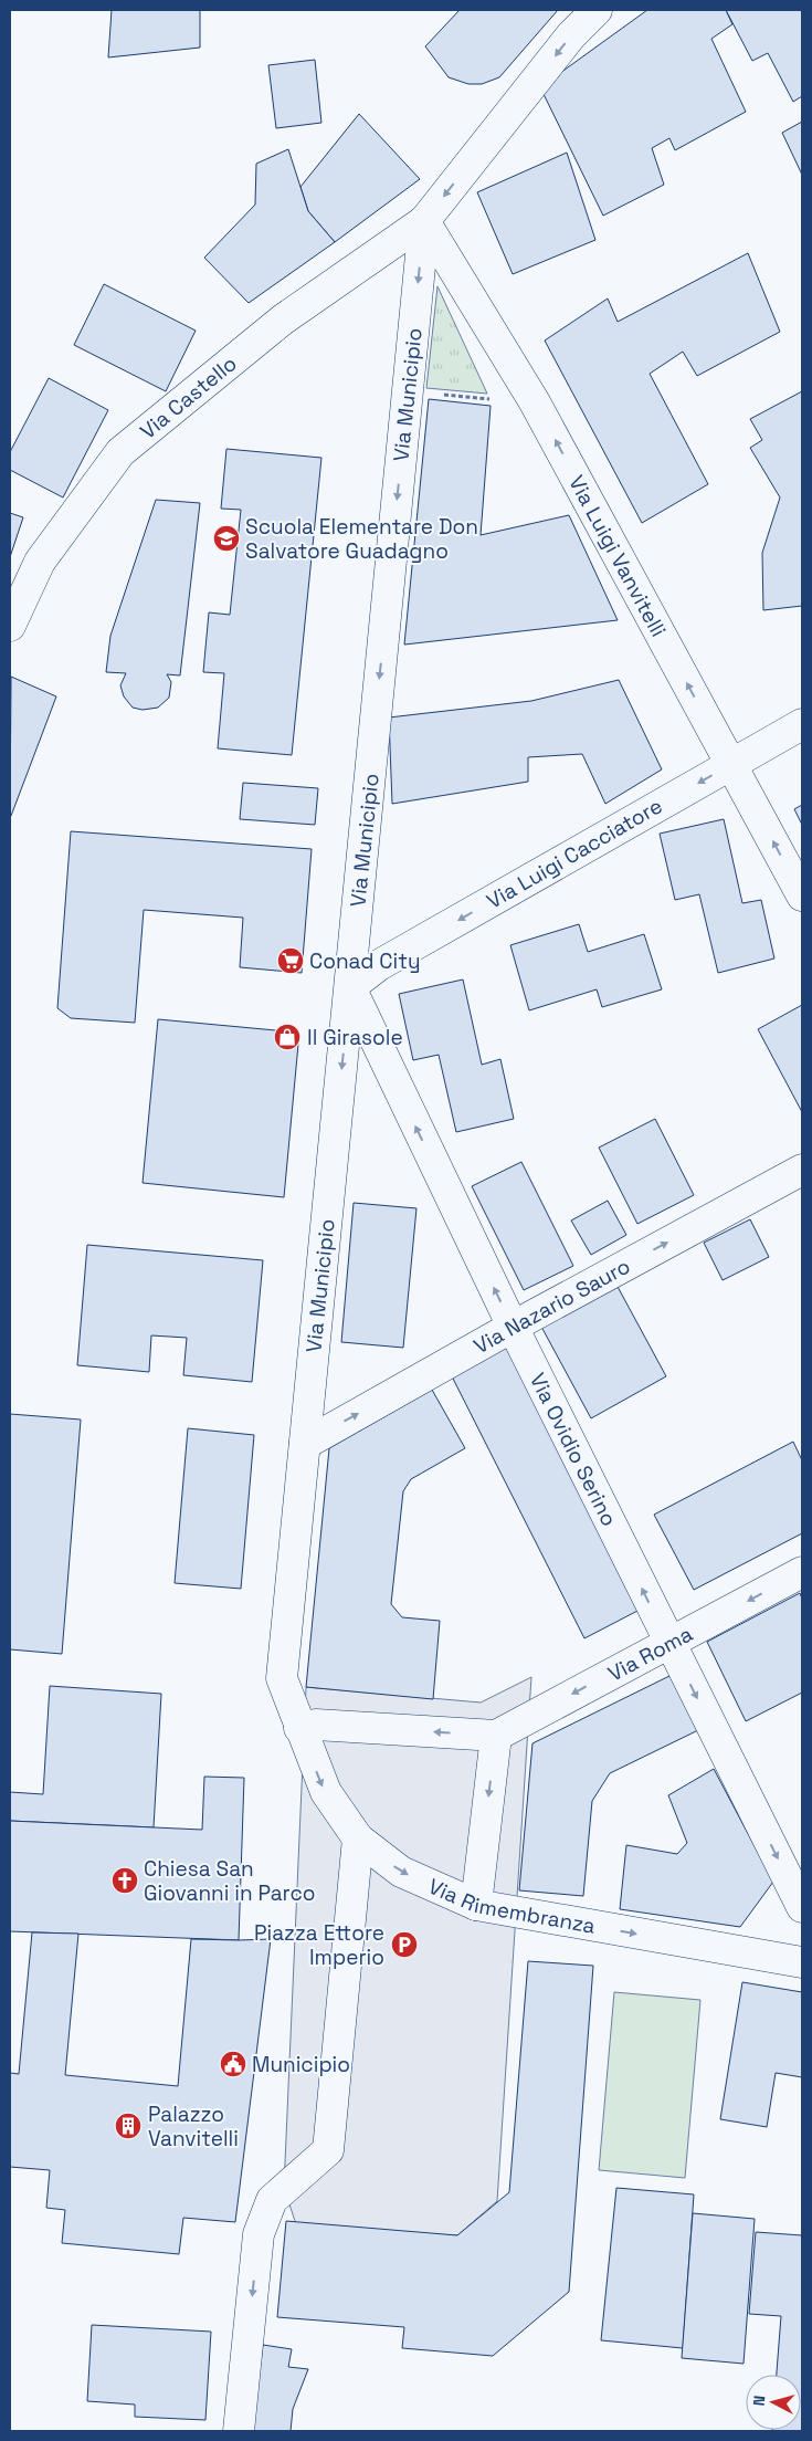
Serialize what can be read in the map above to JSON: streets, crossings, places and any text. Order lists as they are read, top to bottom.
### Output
{
  "streets": {
    "street": [
      "Via Municipio",
      "Via Castello",
      "Via Luigi Vanvitelli",
      "Via Luigi Cacciatore",
      "Via Nazario Sauro",
      "Via Ovidio Serino",
      "Via Roma",
      "Via Rimembranza"
    ]
  },
  "crossings": [
    ["Via Municipio", "Via Castello"],
    ["Via Municipio", "Via Luigi Vanvitelli"],
    ["Via Municipio", "Via Luigi Cacciatore"],
    ["Via Municipio", "Via Nazario Sauro"],
    ["Via Municipio", "Via Ovidio Serino"],
    ["Via Municipio", "Via Rimembranza"],
    ["Via Castello", "Via Luigi Vanvitelli"],
    ["Via Luigi Vanvitelli", "Via Luigi Cacciatore"],
    ["Via Luigi Cacciatore", "Via Ovidio Serino"],
    ["Via Nazario Sauro", "Via Ovidio Serino"],
    ["Via Ovidio Serino", "Via Roma"]
  ],
  "one_way": [
    "Via Municipio",
    "Via Luigi Vanvitelli",
    "Via Luigi Cacciatore",
    "Via Nazario Sauro",
    "Via Roma"
  ],
  "places": {
    "school or university": ["Scuola Elementare Don Salvatore Guadagno"],
    "supermarket": ["Conad City"],
    "shop": ["Il Girasole"],
    "church": ["Chiesa San Giovanni in Parco"],
    "parking": ["Piazza Ettore Imperio"],
    "public building": ["Municipio"],
    "building": ["Palazzo Vanvitelli"]
  },
  "north": "left"
}
